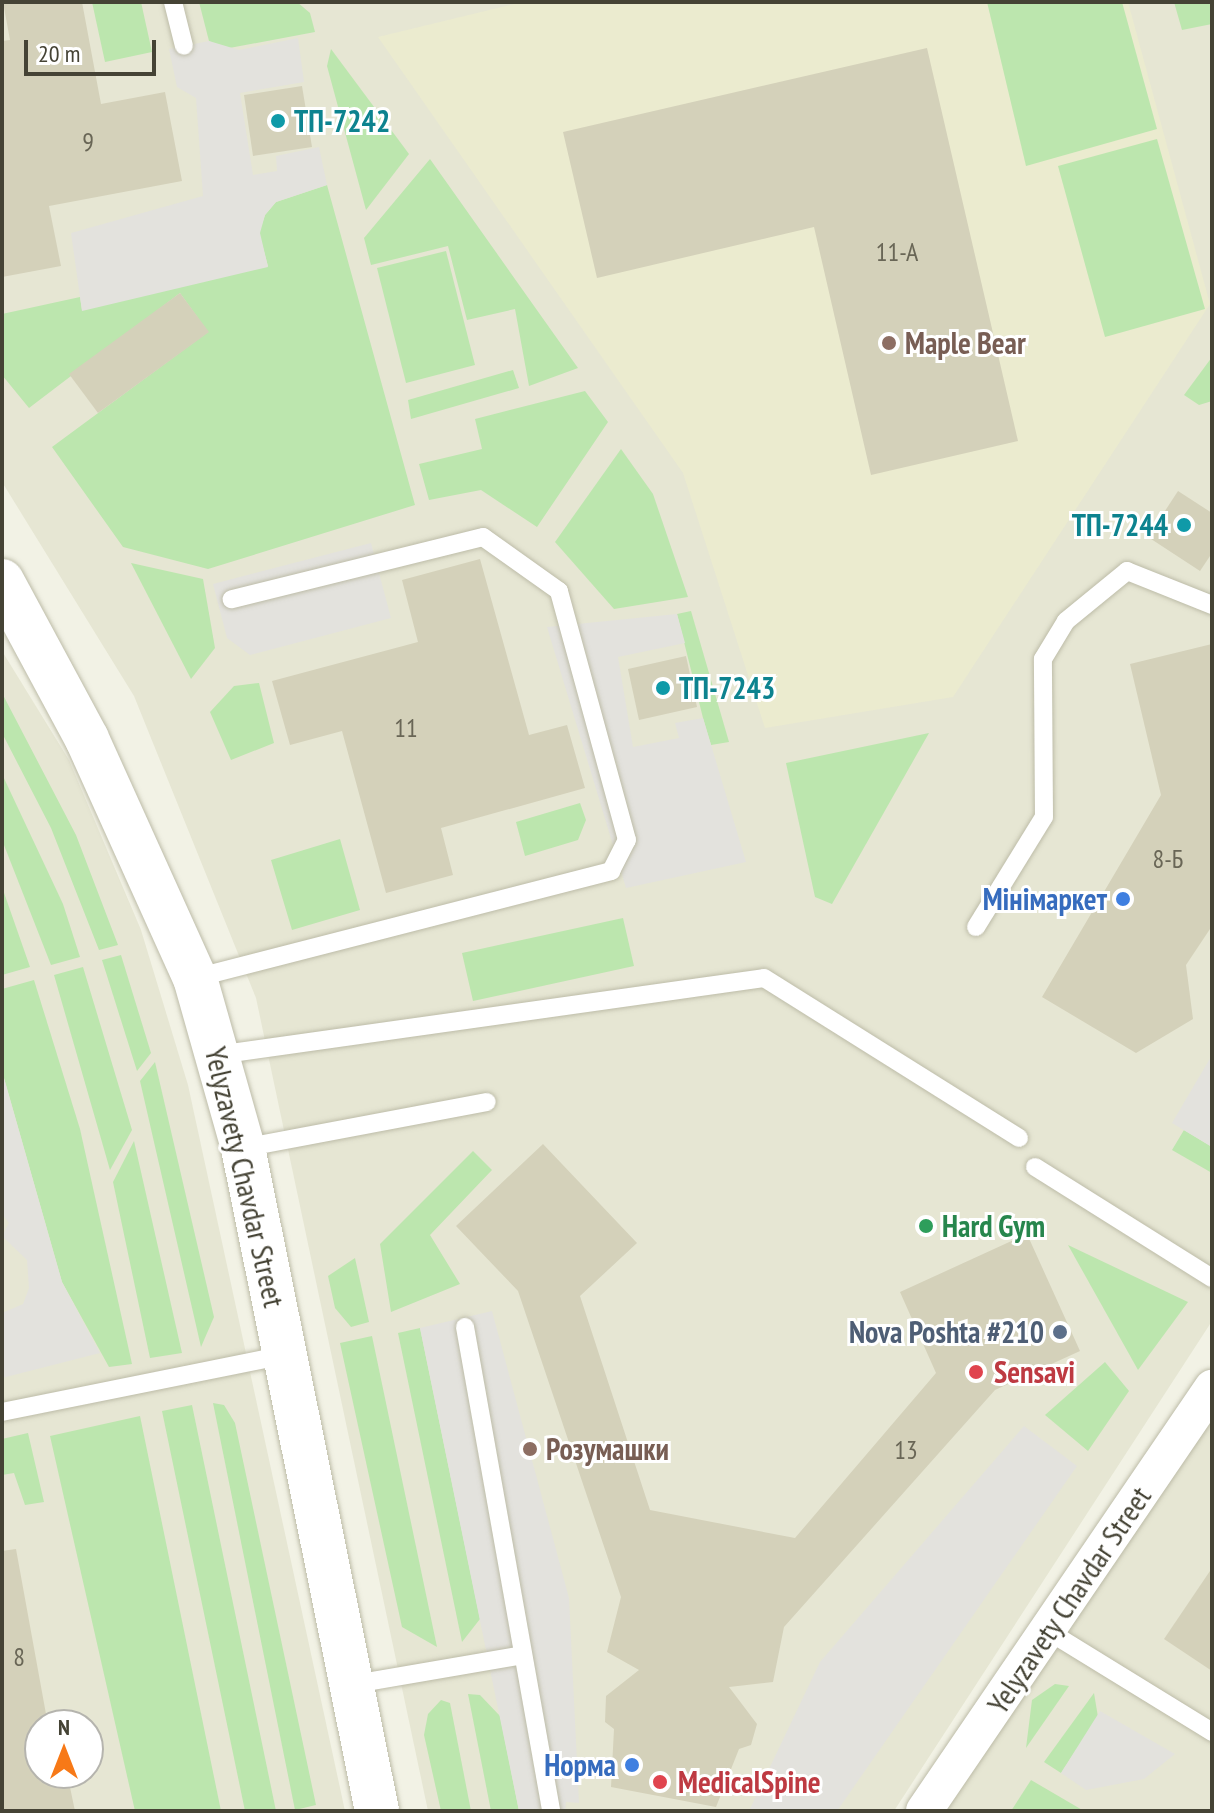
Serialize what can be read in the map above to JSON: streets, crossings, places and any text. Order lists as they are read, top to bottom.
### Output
{
  "streets": {
    "street": ["Yelyzavety Chavdar Street"]
  },
  "places": [
    "ТП-7242",
    "Maple Bear",
    "ТП-7244",
    "ТП-7243",
    "Мінімаркет",
    "Hard Gym",
    "Nova Poshta #210",
    "Sensavi",
    "Розумашки",
    "Норма",
    "MedicalSpine"
  ],
  "house_numbers": [
    "9",
    "11-А",
    "11",
    "8-Б",
    "13",
    "8"
  ],
  "scale_bar": "20 m",
  "north": "top"
}
